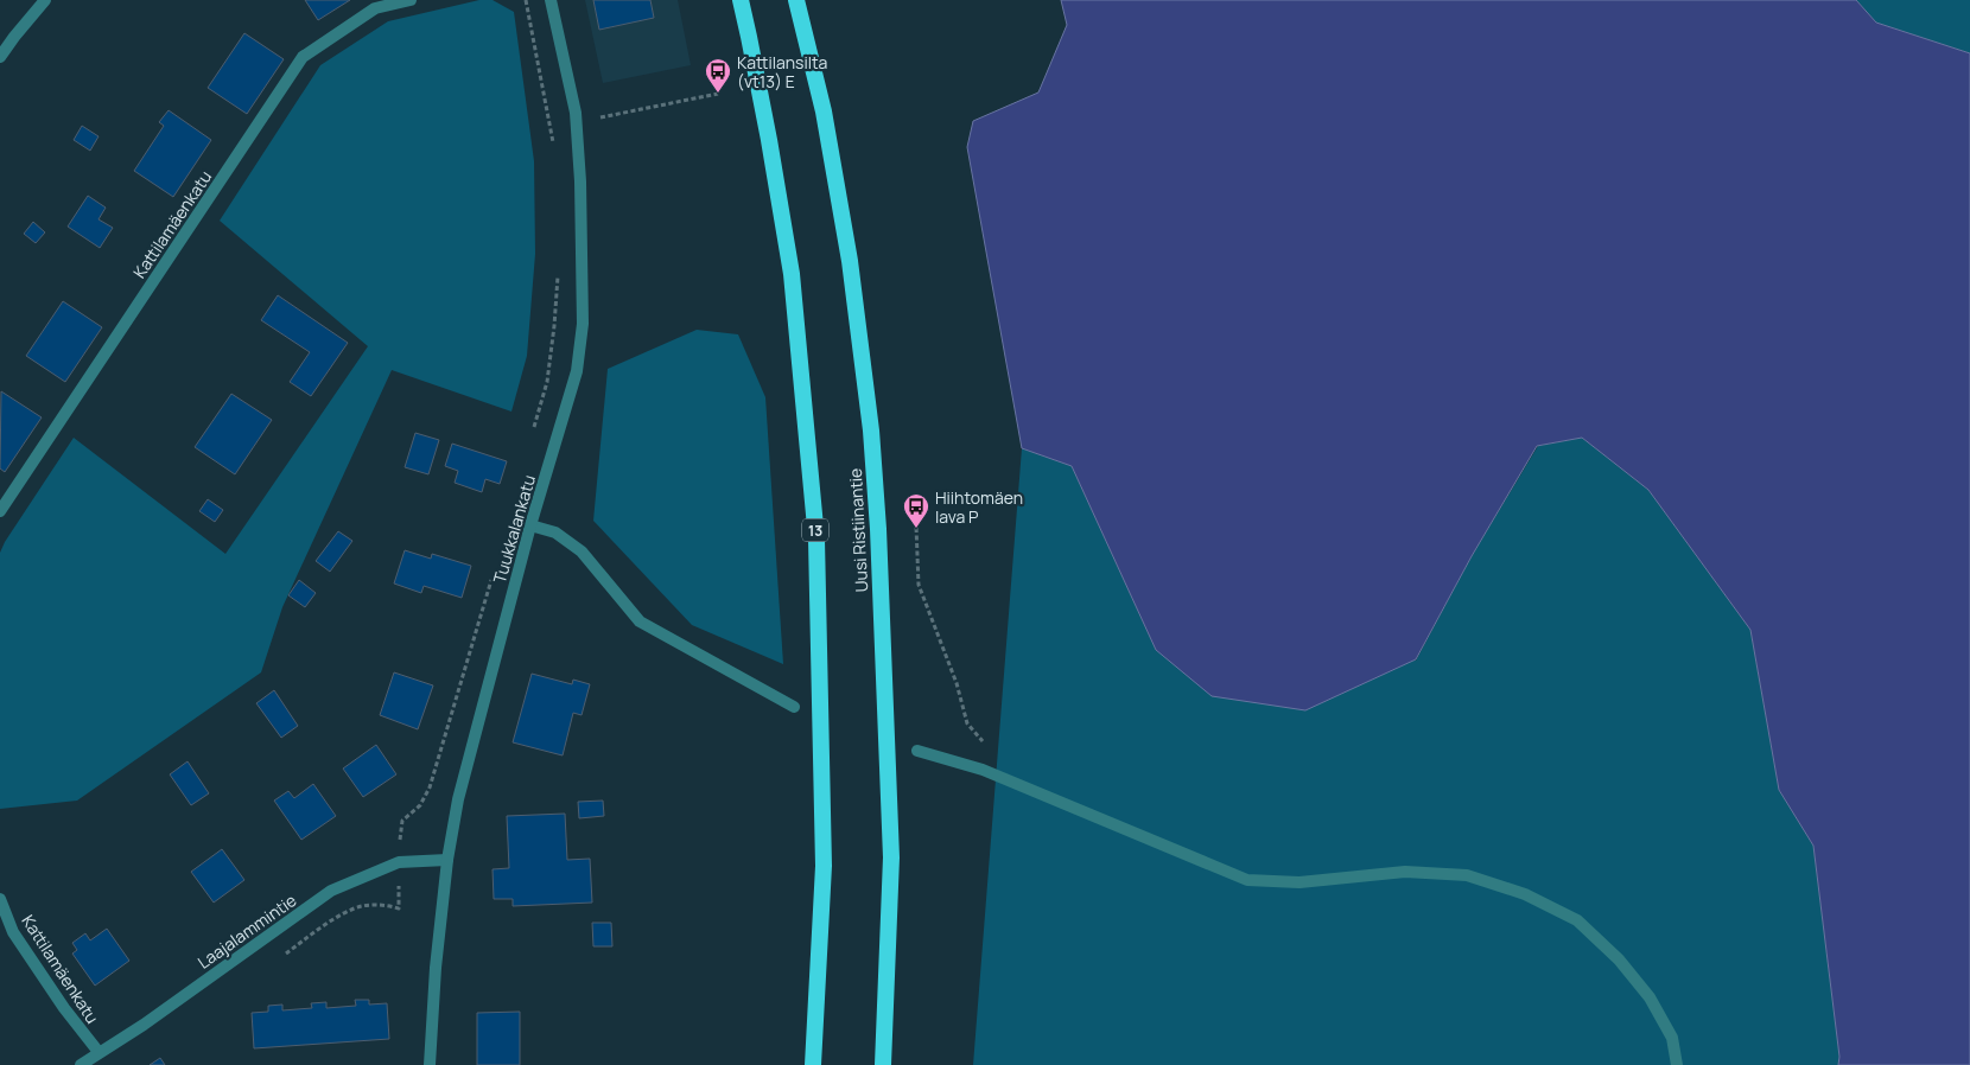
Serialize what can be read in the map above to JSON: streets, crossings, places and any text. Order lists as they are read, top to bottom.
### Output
{
  "streets": {
    "highway": ["13", "Uusi Ristiinantie"],
    "street": ["Kattilamäenkatu", "Tuukkalankatu", "Laajalammintie"]
  },
  "crossings": [
    ["Kattilamäenkatu", "Laajalammintie"],
    ["Tuukkalankatu", "Laajalammintie"]
  ],
  "places": {
    "bus stop": ["Kattilansilta (vt13) E", "Hiihtomäen lava P"]
  }
}
